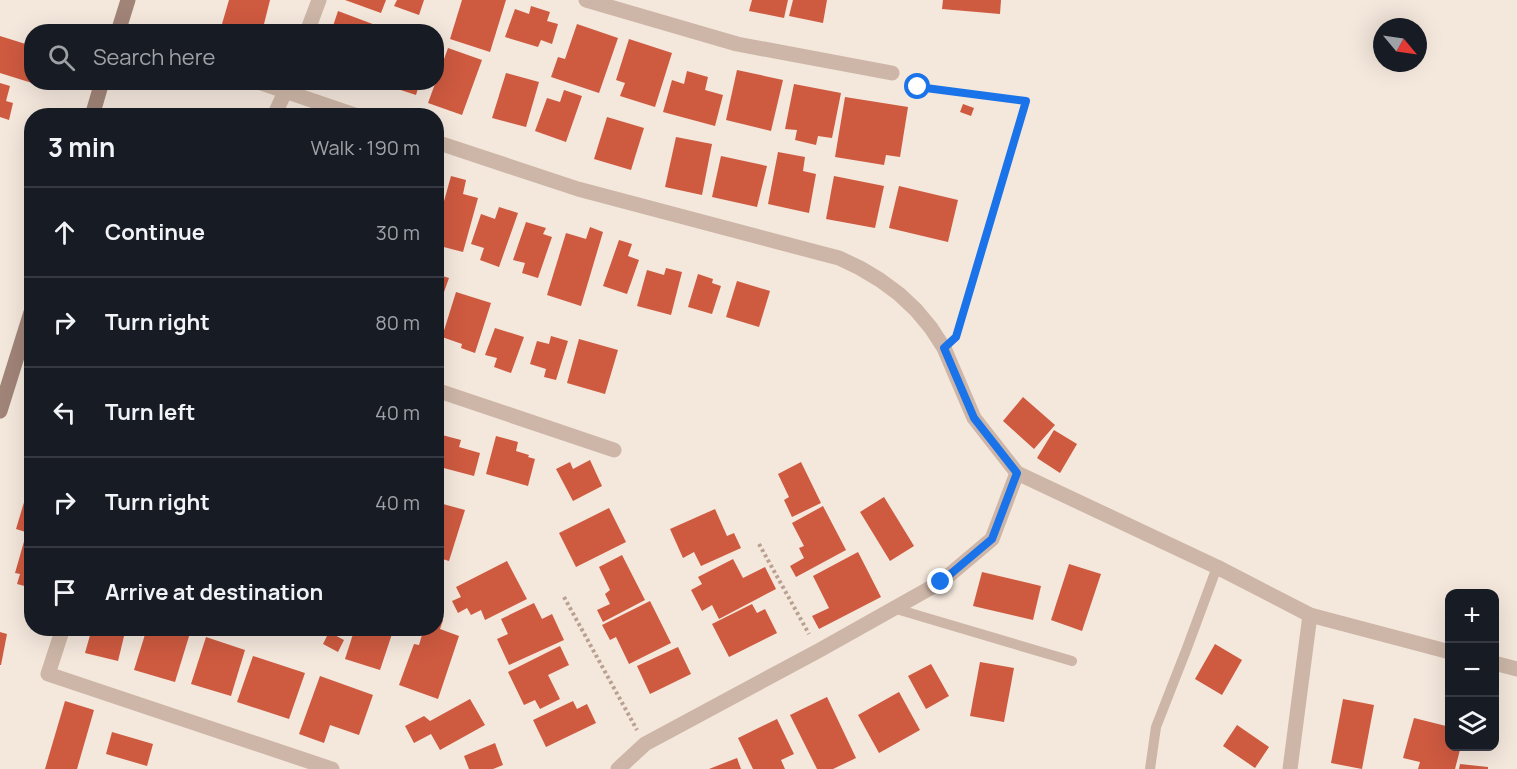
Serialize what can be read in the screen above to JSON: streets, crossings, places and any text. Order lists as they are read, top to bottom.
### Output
{
  "north": "bottom right",
  "page": {
    "search": "Search here",
    "heading": ["3 min", "Walk · 190 m"],
    "list": [
      ["Continue", "30 m"],
      ["Turn right", "80 m"],
      ["Turn left", "40 m"],
      ["Turn right", "40 m"],
      "Arrive at destination"
    ],
    "map_buttons": ["+", "−"]
  }
}
